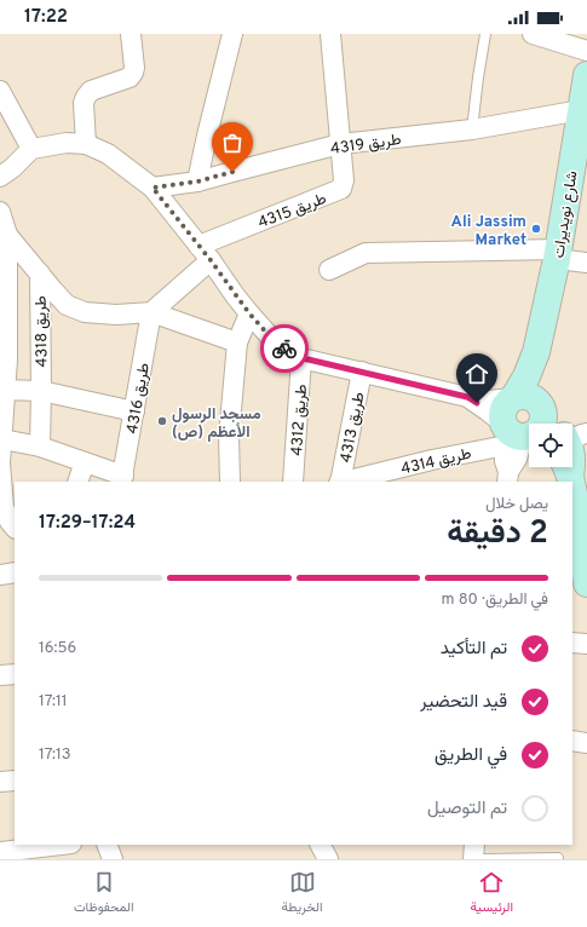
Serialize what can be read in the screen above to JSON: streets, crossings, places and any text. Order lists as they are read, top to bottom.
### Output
{
  "streets": {
    "street": [
      "طريق 4319",
      "طريق 4315",
      "شارع نويديرات",
      "طريق 4318",
      "طريق 4316",
      "طريق 4312",
      "طريق 4313",
      "طريق 4314"
    ]
  },
  "crossings": [
    ["طريق 4319", "طريق 4315"],
    ["طريق 4319", "شارع نويديرات"],
    ["طريق 4319", "طريق 4313"],
    ["طريق 4315", "طريق 4313"],
    ["شارع نويديرات", "طريق 4313"],
    ["طريق 4318", "طريق 4316"],
    ["طريق 4312", "طريق 4313"]
  ],
  "places": ["Ali Jassim Market", "مسجد الرسول الأعظم (ص)"],
  "page": {
    "status": "17:22",
    "heading": ["2 دقيقة", "يصل خلال", "17:24–17:29"],
    "bar": "في الطريق · 80 m",
    "list": [
      ["تم التأكيد", "16:56"],
      ["قيد التحضير", "17:11"],
      ["في الطريق", "17:13"],
      "تم التوصيل"
    ],
    "tabs": ["الرئيسية", "الخريطة", "المحفوظات"]
  }
}
